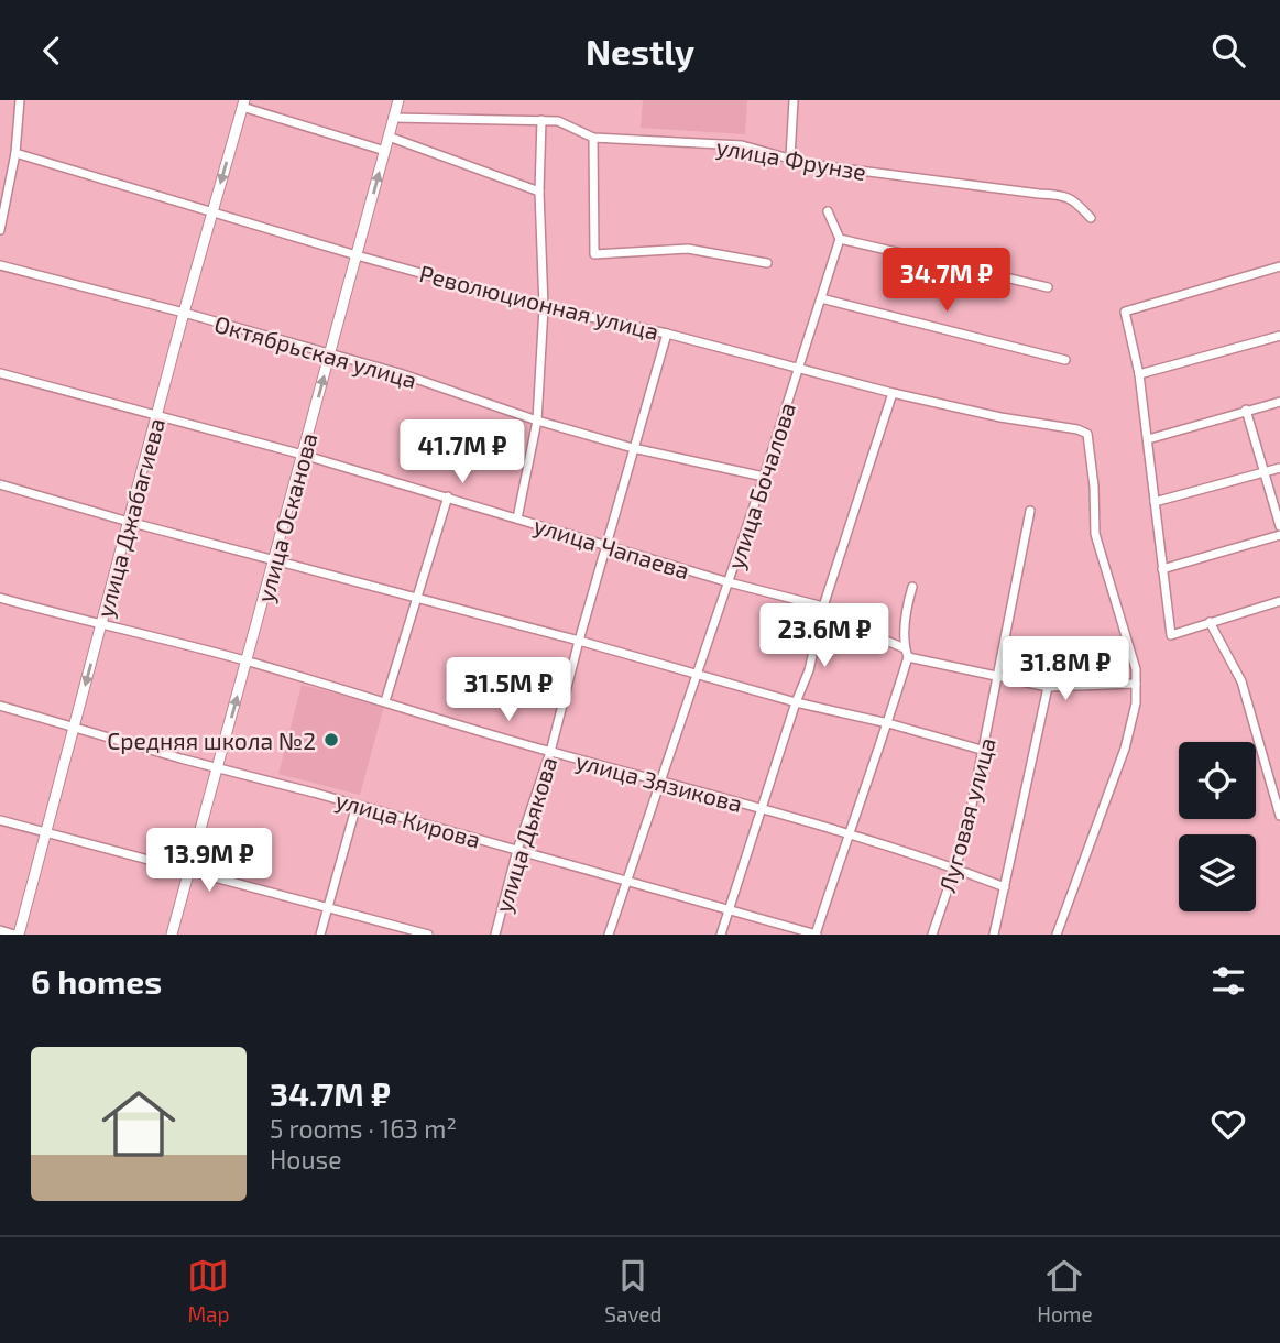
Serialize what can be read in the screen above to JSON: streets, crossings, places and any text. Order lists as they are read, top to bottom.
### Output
{
  "streets": {
    "main road": ["улица Джабагиева", "улица Осканова"],
    "street": [
      "улица Фрунзе",
      "Революционная улица",
      "Октябрьская улица",
      "улица Бочалова",
      "улица Чапаева",
      "улица Зязикова",
      "Луговая улица",
      "улица Кирова",
      "улица Дьякова"
    ]
  },
  "crossings": [
    ["улица Фрунзе", "улица Осканова"],
    ["Революционная улица", "улица Бочалова"],
    ["Революционная улица", "улица Джабагиева"],
    ["Революционная улица", "улица Осканова"],
    ["Революционная улица", "улица Чапаева"],
    ["Революционная улица", "улица Дьякова"],
    ["Октябрьская улица", "улица Бочалова"],
    ["Октябрьская улица", "улица Джабагиева"],
    ["Октябрьская улица", "улица Осканова"],
    ["Октябрьская улица", "улица Дьякова"],
    ["улица Бочалова", "улица Чапаева"],
    ["улица Бочалова", "улица Зязикова"],
    ["улица Бочалова", "улица Кирова"],
    ["улица Джабагиева", "улица Чапаева"],
    ["улица Джабагиева", "улица Зязикова"],
    ["улица Джабагиева", "улица Кирова"],
    ["улица Осканова", "улица Чапаева"],
    ["улица Осканова", "улица Зязикова"],
    ["улица Осканова", "улица Кирова"],
    ["улица Чапаева", "Луговая улица"],
    ["улица Чапаева", "улица Дьякова"],
    ["улица Зязикова", "Луговая улица"],
    ["улица Зязикова", "улица Дьякова"],
    ["улица Кирова", "улица Дьякова"]
  ],
  "one_way": ["улица Осканова"],
  "places": ["Средняя школа №2"],
  "page": {
    "header": "Nestly",
    "price": [
      "34.7M ₽",
      "41.7M ₽",
      "23.6M ₽",
      "31.8M ₽",
      "31.5M ₽",
      "13.9M ₽"
    ],
    "heading": "6 homes",
    "list": [
      {
        "name": "34.7M ₽",
        "note": "5 rooms · 163 m² · House"
      }
    ],
    "tabs": ["Map", "Saved", "Home"]
  }
}
